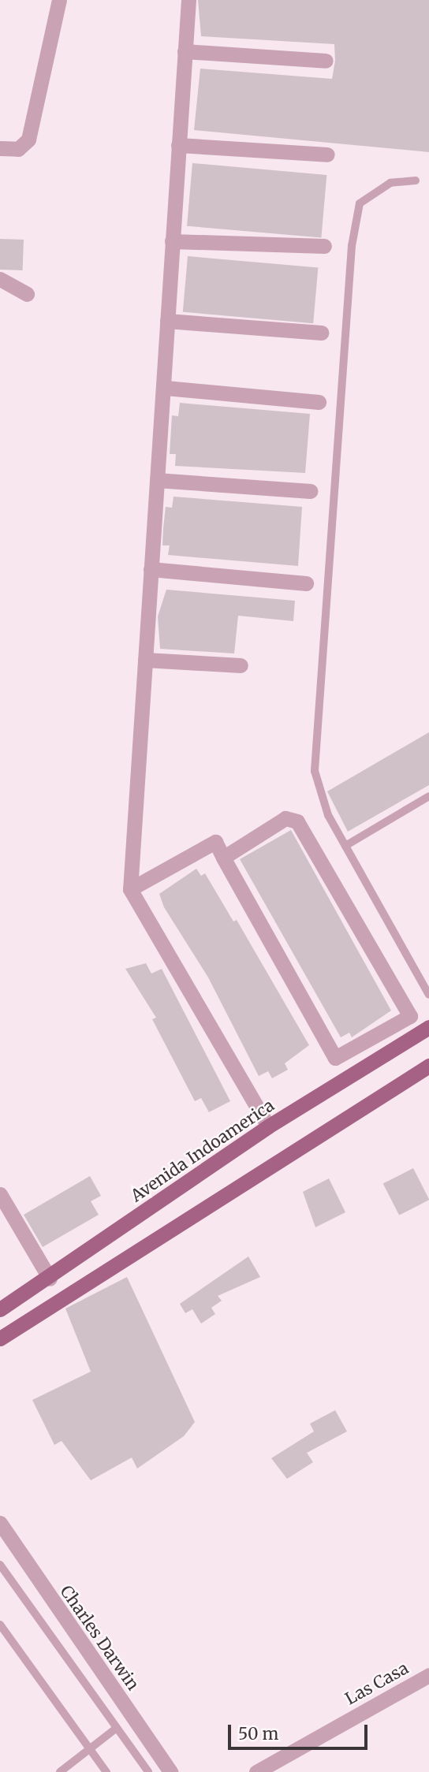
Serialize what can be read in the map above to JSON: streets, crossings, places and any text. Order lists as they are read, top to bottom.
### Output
{
  "streets": {
    "main road": ["Avenida Indoamerica"],
    "street": ["Charles Darwin", "Las Casa"]
  },
  "scale_bar": "50 m"
}
